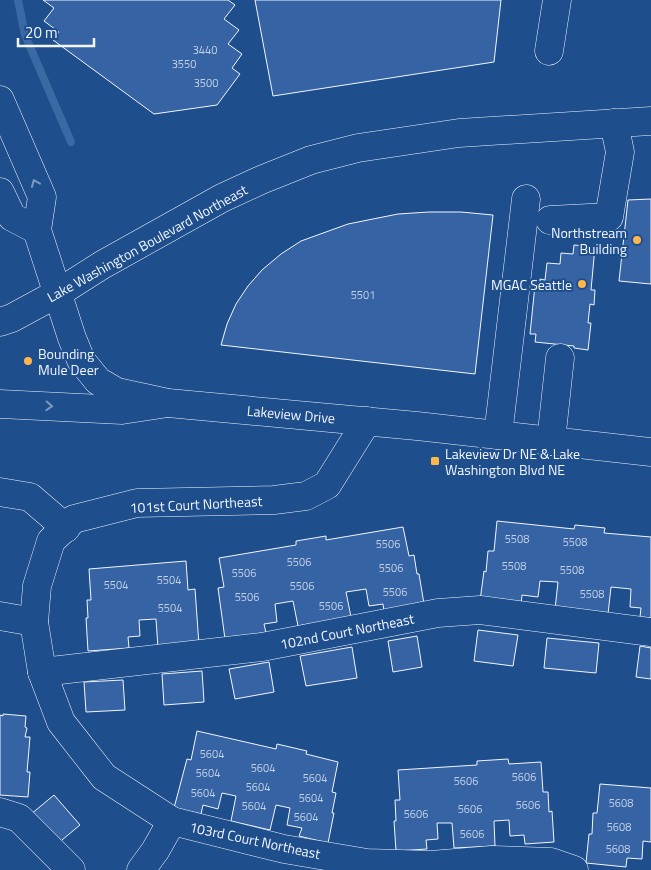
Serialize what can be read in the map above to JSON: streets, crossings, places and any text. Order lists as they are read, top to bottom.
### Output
{
  "streets": {
    "street": [
      "Lake Washington Boulevard Northeast",
      "Lakeview Drive",
      "101st Court Northeast",
      "102nd Court Northeast",
      "103rd Court Northeast"
    ]
  },
  "crossings": [
    ["Lake Washington Boulevard Northeast", "Lakeview Drive"],
    ["Lakeview Drive", "101st Court Northeast"],
    ["101st Court Northeast", "102nd Court Northeast"],
    ["101st Court Northeast", "103rd Court Northeast"]
  ],
  "places": {
    "other": ["Northstream Building", "MGAC Seattle", "Bounding Mule Deer"],
    "transit": ["Lakeview Dr NE & Lake Washington Blvd NE"]
  },
  "house_numbers": [
    "3440",
    "3550",
    "3500",
    "5501",
    "5508",
    "5508",
    "5506",
    "5506",
    "5508",
    "5506",
    "5508",
    "5506",
    "5504",
    "5504",
    "5506",
    "5506",
    "5508",
    "5506",
    "5506",
    "5504",
    "5604",
    "5604",
    "5604",
    "5606",
    "5604",
    "5606",
    "5604",
    "5604",
    "5604",
    "5608",
    "5606",
    "5604",
    "5606",
    "5606",
    "5604",
    "5608",
    "5606",
    "5608"
  ],
  "scale_bar": "20 m"
}
